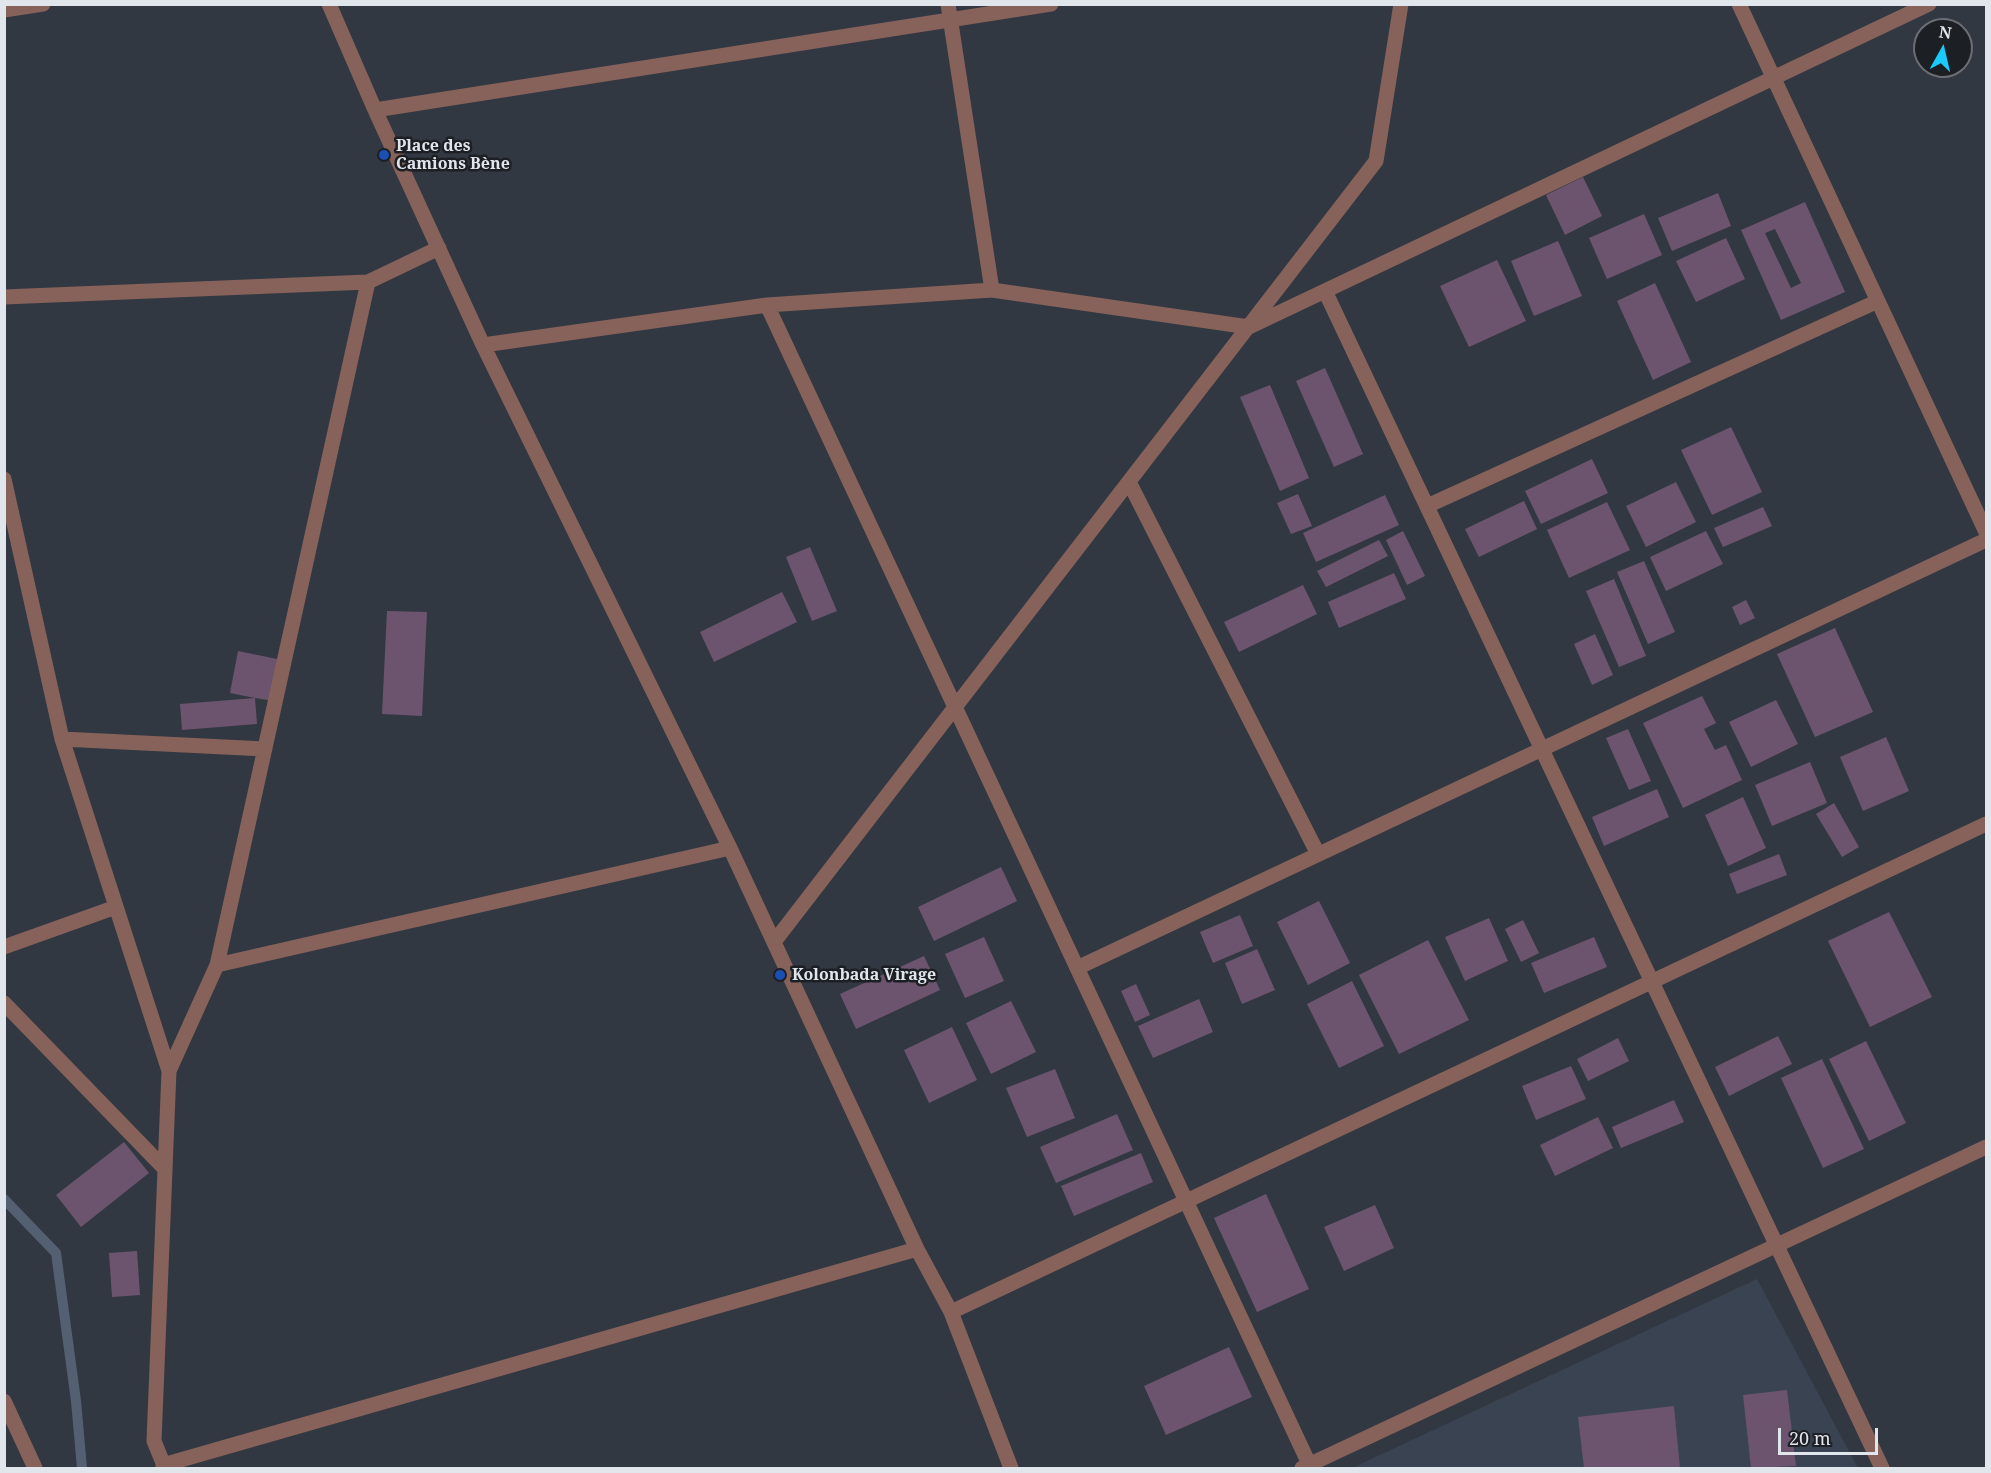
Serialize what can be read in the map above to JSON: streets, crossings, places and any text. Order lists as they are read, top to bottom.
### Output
{
  "places": ["Place des Camions Bène", "Kolonbada Virage"],
  "scale_bar": "20 m",
  "north": "top"
}
